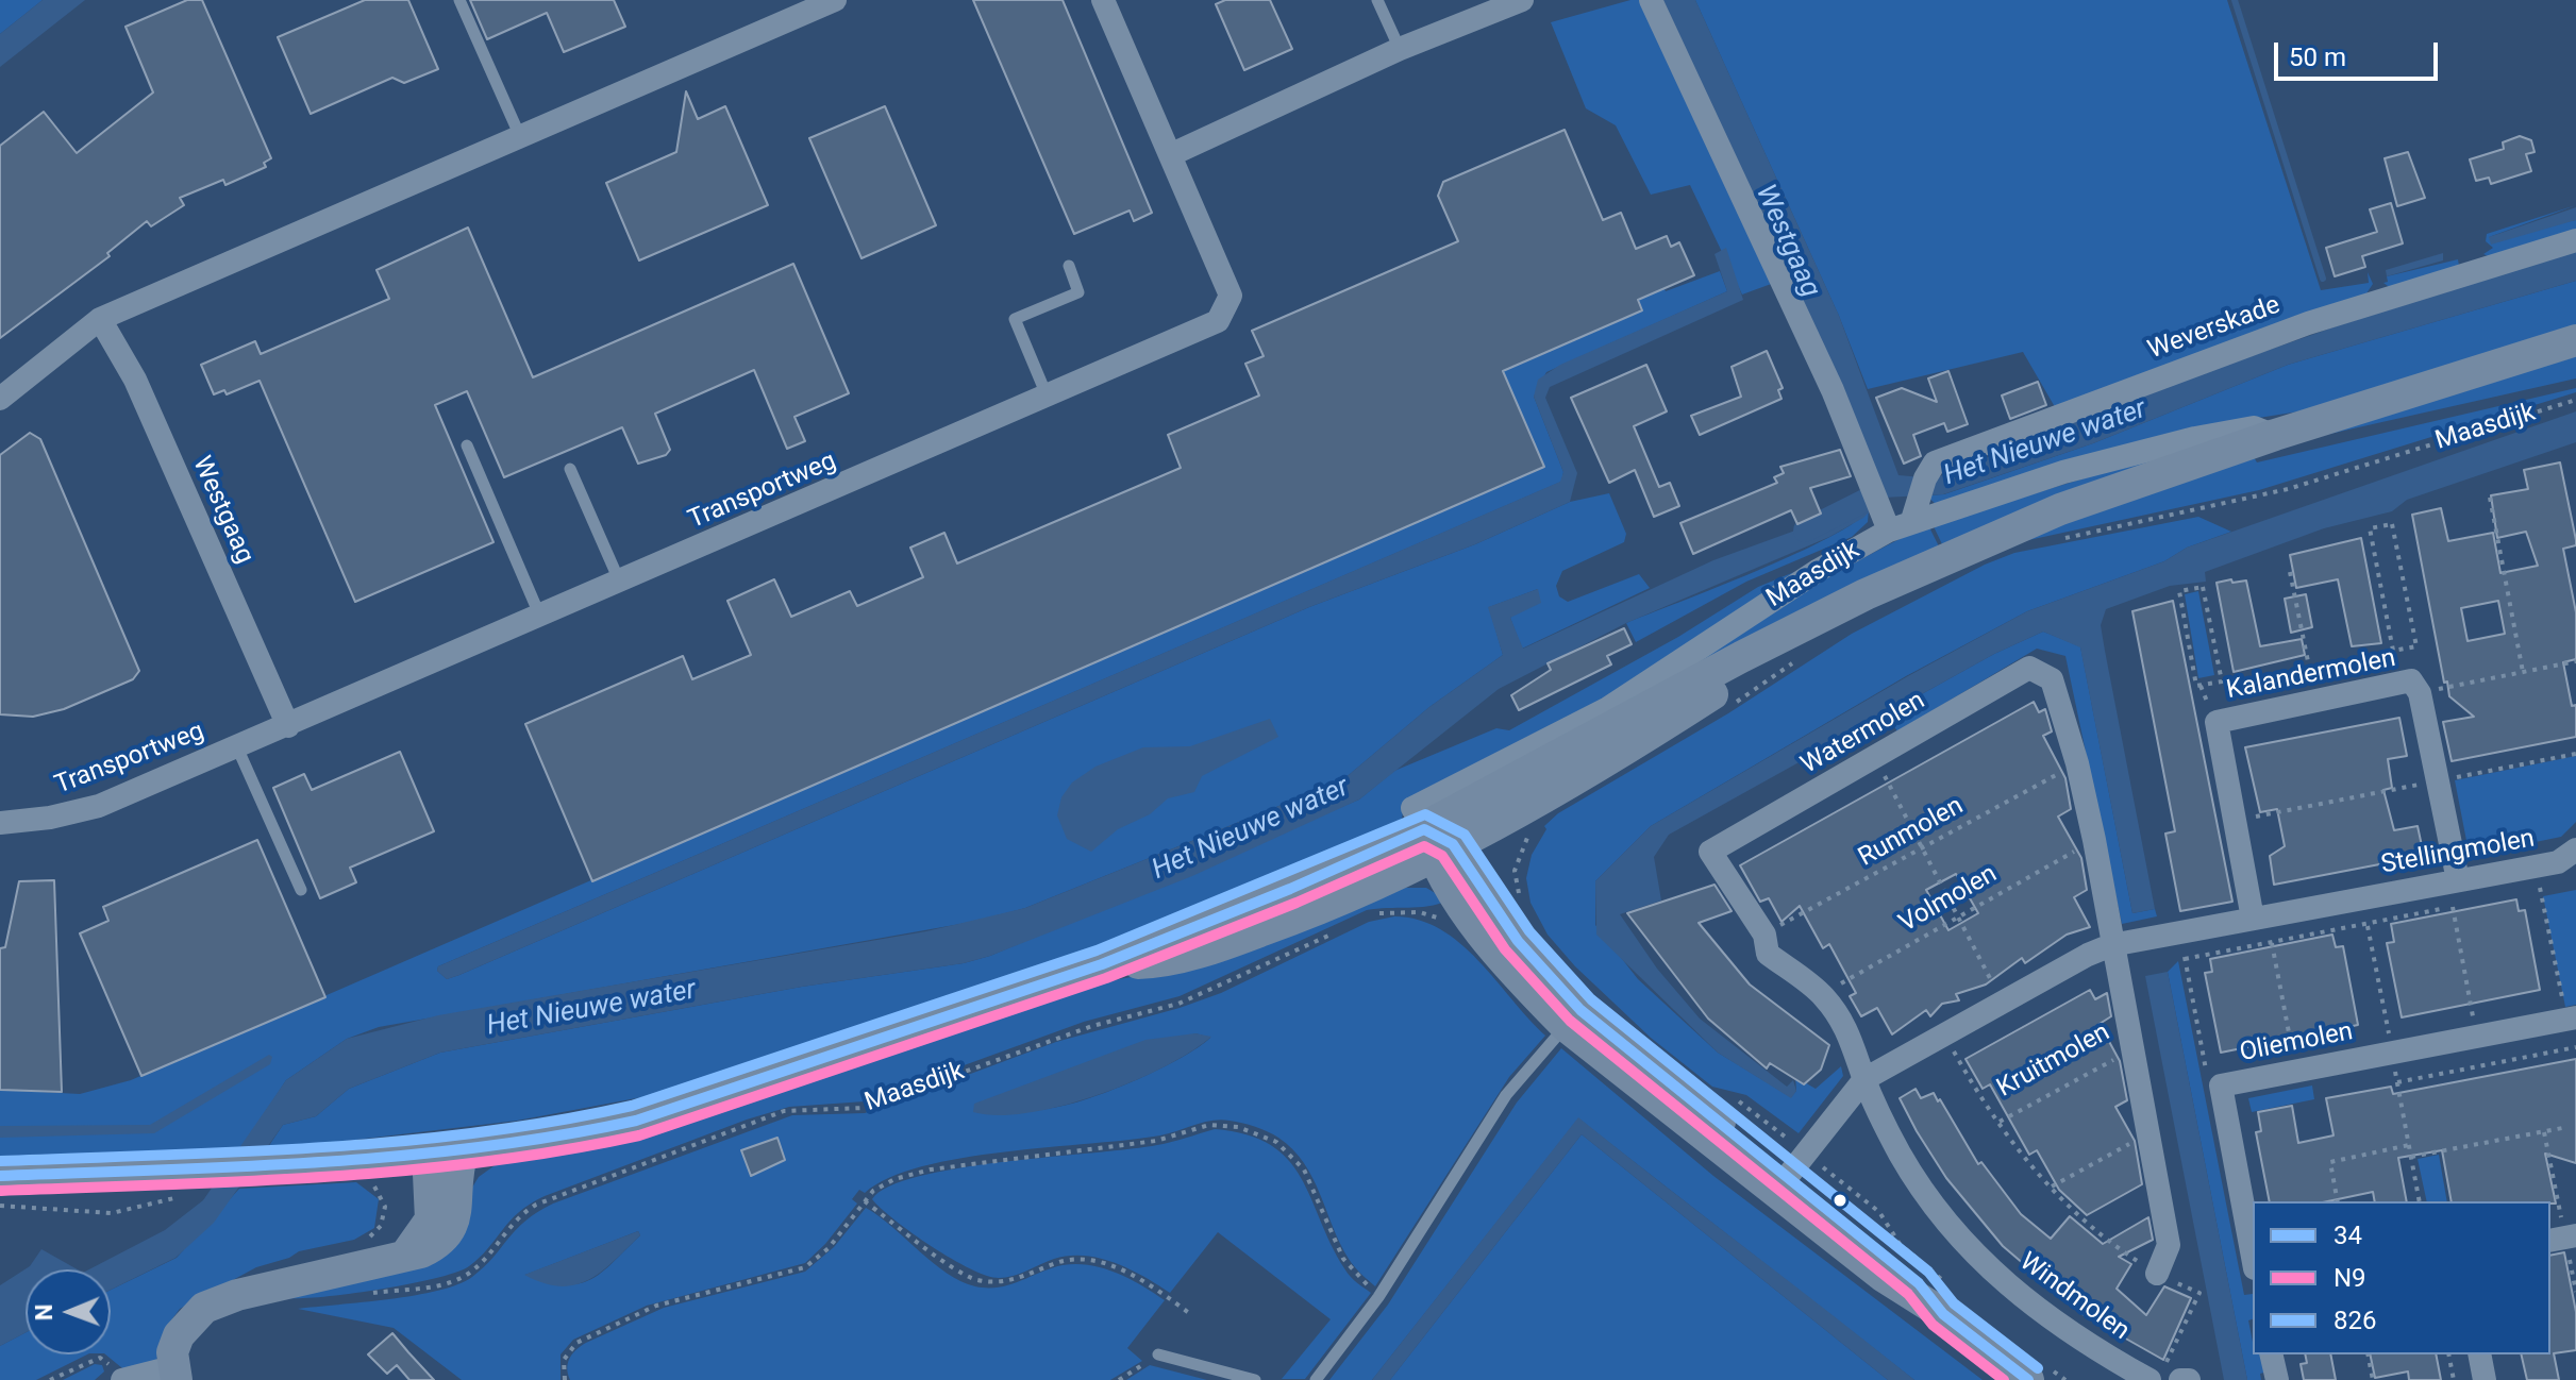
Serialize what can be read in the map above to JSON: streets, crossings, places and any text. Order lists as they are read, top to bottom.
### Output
{
  "streets": {
    "main road": ["Maasdijk"],
    "street": [
      "Weverskade",
      "Transportweg",
      "Westgaag",
      "Kalandermolen",
      "Watermolen",
      "Stellingmolen",
      "Oliemolen",
      "Kruitmolen",
      "Windmolen"
    ],
    "path": ["Runmolen", "Volmolen"]
  },
  "crossings": [
    ["Weverskade", "Maasdijk"],
    ["Transportweg", "Westgaag"],
    ["Kalandermolen", "Stellingmolen"],
    ["Watermolen", "Runmolen"],
    ["Watermolen", "Stellingmolen"],
    ["Watermolen", "Volmolen"],
    ["Watermolen", "Kruitmolen"],
    ["Watermolen", "Windmolen"],
    ["Stellingmolen", "Oliemolen"],
    ["Stellingmolen", "Kruitmolen"],
    ["Stellingmolen", "Windmolen"]
  ],
  "water": ["Westgaag", "Het Nieuwe water"],
  "lines": ["transit line 826", "transit line 34", "transit line N9"],
  "legend": ["34", "N9", "826"],
  "scale_bar": "50 m",
  "north": "left"
}
